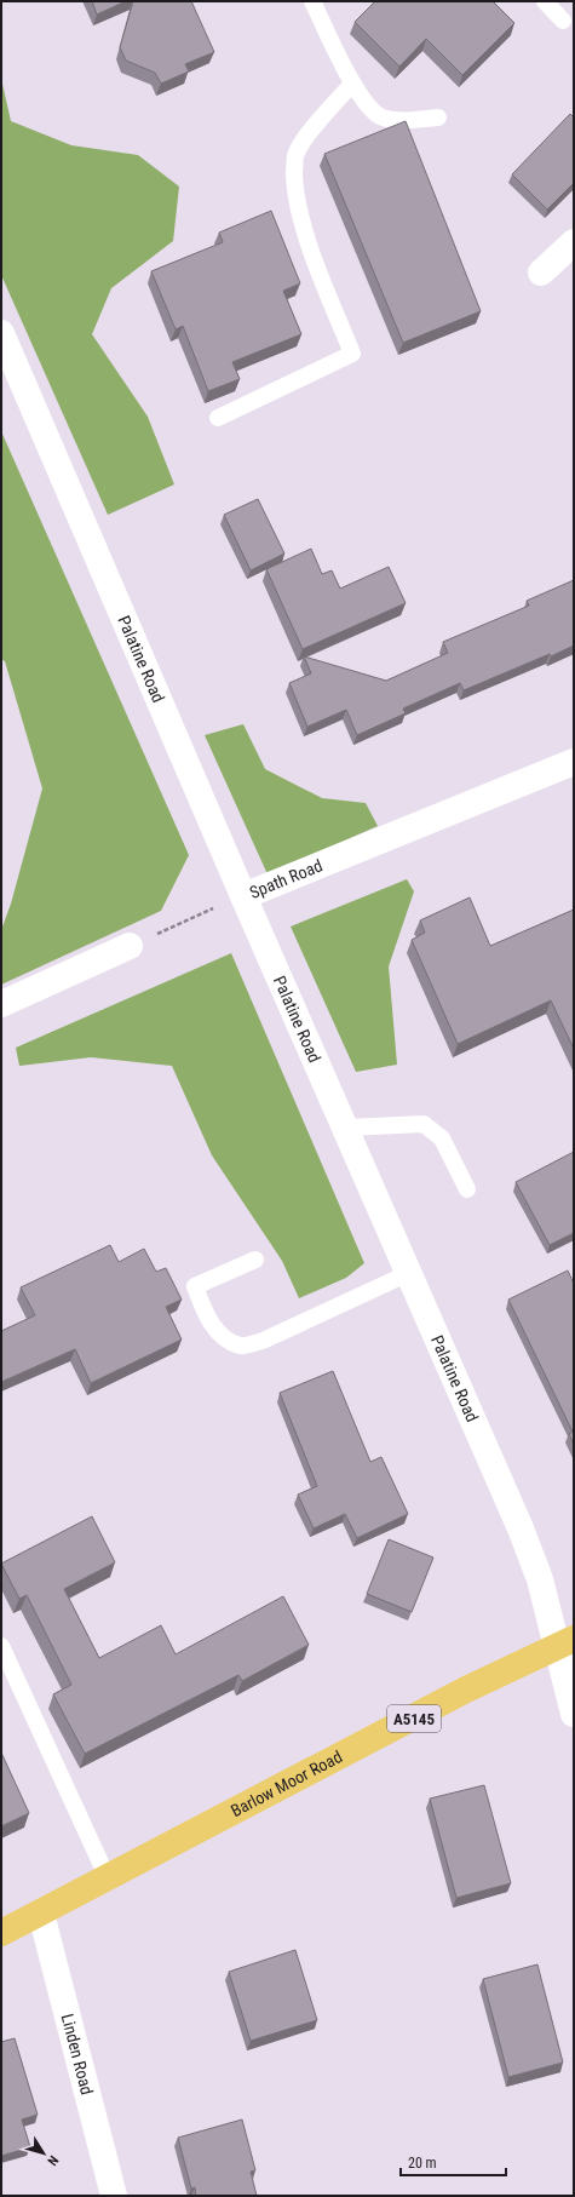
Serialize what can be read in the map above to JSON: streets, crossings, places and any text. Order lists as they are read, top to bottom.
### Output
{
  "streets": {
    "main road": [
      "Palatine Road",
      "Spath Road",
      "A5145",
      "Barlow Moor Road",
      "Linden Road"
    ]
  },
  "crossings": [
    ["Palatine Road", "Spath Road"],
    ["Palatine Road", "Barlow Moor Road"],
    ["Barlow Moor Road", "Linden Road"]
  ],
  "scale_bar": "20 m",
  "north": "bottom right"
}
